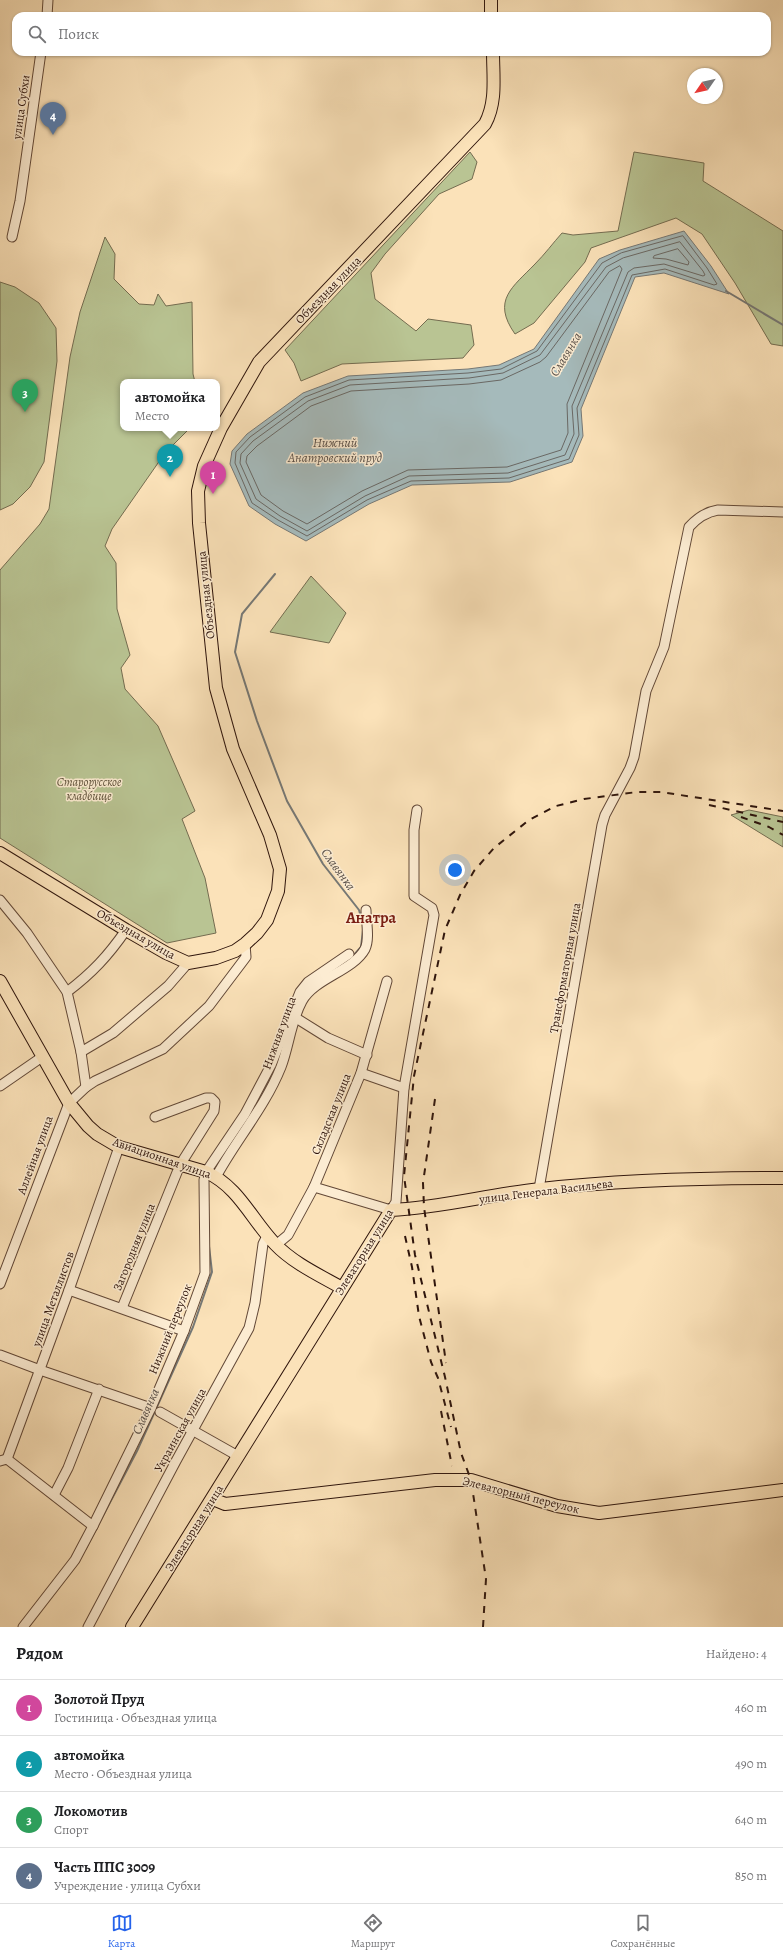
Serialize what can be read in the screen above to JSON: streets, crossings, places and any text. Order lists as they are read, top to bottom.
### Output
{
  "streets": {
    "main road": [
      "Объездная улица",
      "Авиационная улица",
      "улица Генерала Васильева",
      "Элеваторная улица",
      "Элеваторный переулок"
    ],
    "street": [
      "улица Субхи",
      "Трансформаторная улица",
      "Нижняя улица",
      "Складская улица",
      "Аллейная улица",
      "Загородняя улица",
      "улица Металлистов",
      "Нижний переулок",
      "Украинская улица"
    ]
  },
  "crossings": [
    ["Трансформаторная улица", "улица Генерала Васильева"],
    ["Нижняя улица", "Авиационная улица"],
    ["Нижняя улица", "Нижний переулок"],
    ["Складская улица", "Авиационная улица"],
    ["Складская улица", "улица Генерала Васильева"],
    ["Аллейная улица", "Авиационная улица"],
    ["Авиационная улица", "Загородняя улица"],
    ["Авиационная улица", "Элеваторная улица"],
    ["Авиационная улица", "улица Металлистов"],
    ["Авиационная улица", "Нижний переулок"],
    ["Авиационная улица", "Украинская улица"],
    ["улица Генерала Васильева", "Элеваторная улица"],
    ["Загородняя улица", "улица Металлистов"],
    ["Элеваторная улица", "Элеваторный переулок"]
  ],
  "districts": ["Анатра"],
  "water": ["Славянка", "Нижний Анатровский пруд"],
  "parks": ["Старорусское кладбище"],
  "north": "bottom left",
  "page": {
    "search": "Поиск",
    "pins": [
      "4",
      "3",
      "2",
      "1"
    ],
    "popup": ["автомойка", "Место"],
    "heading": ["Рядом", "Найдено: 4"],
    "list": [
      {
        "mark": "1",
        "name": "Золотой Пруд",
        "note": "Гостиница · Объездная улица",
        "value": "460 m"
      },
      {
        "mark": "2",
        "name": "автомойка",
        "note": "Место · Объездная улица",
        "value": "490 m"
      },
      {
        "mark": "3",
        "name": "Локомотив",
        "note": "Спорт",
        "value": "640 m"
      },
      {
        "mark": "4",
        "name": "Часть ППС 3009",
        "note": "Учреждение · улица Субхи",
        "value": "850 m"
      }
    ],
    "nav": ["Карта", "Маршрут", "Сохранённые"]
  }
}
